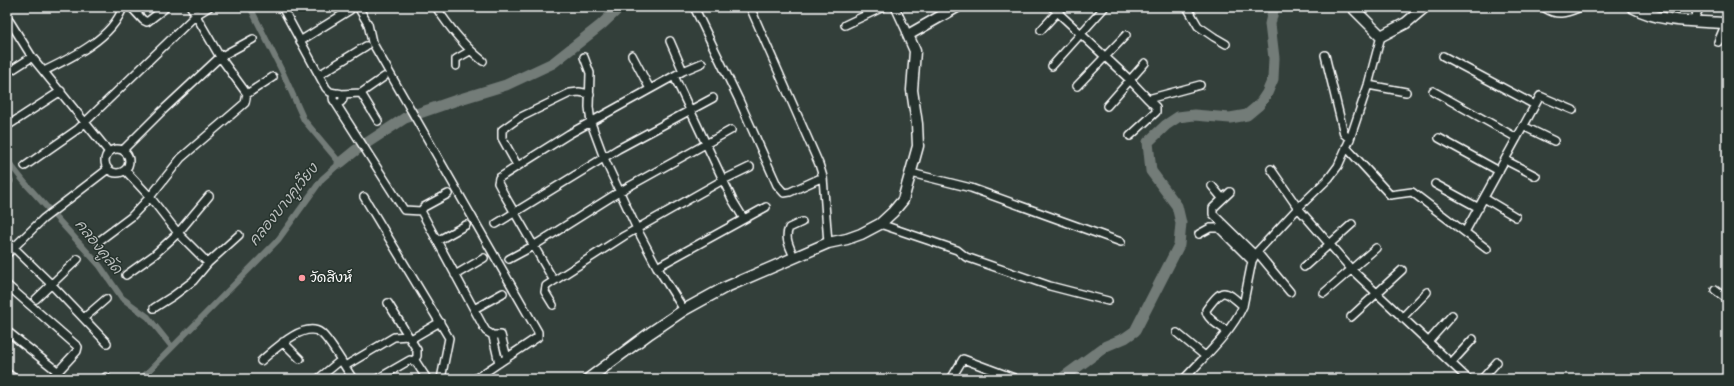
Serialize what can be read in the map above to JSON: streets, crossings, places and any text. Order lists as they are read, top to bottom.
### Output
{
  "water": ["คลองบางคูเวียง", "คลองคูลัด"],
  "places": ["วัดสิงห์"]
}
